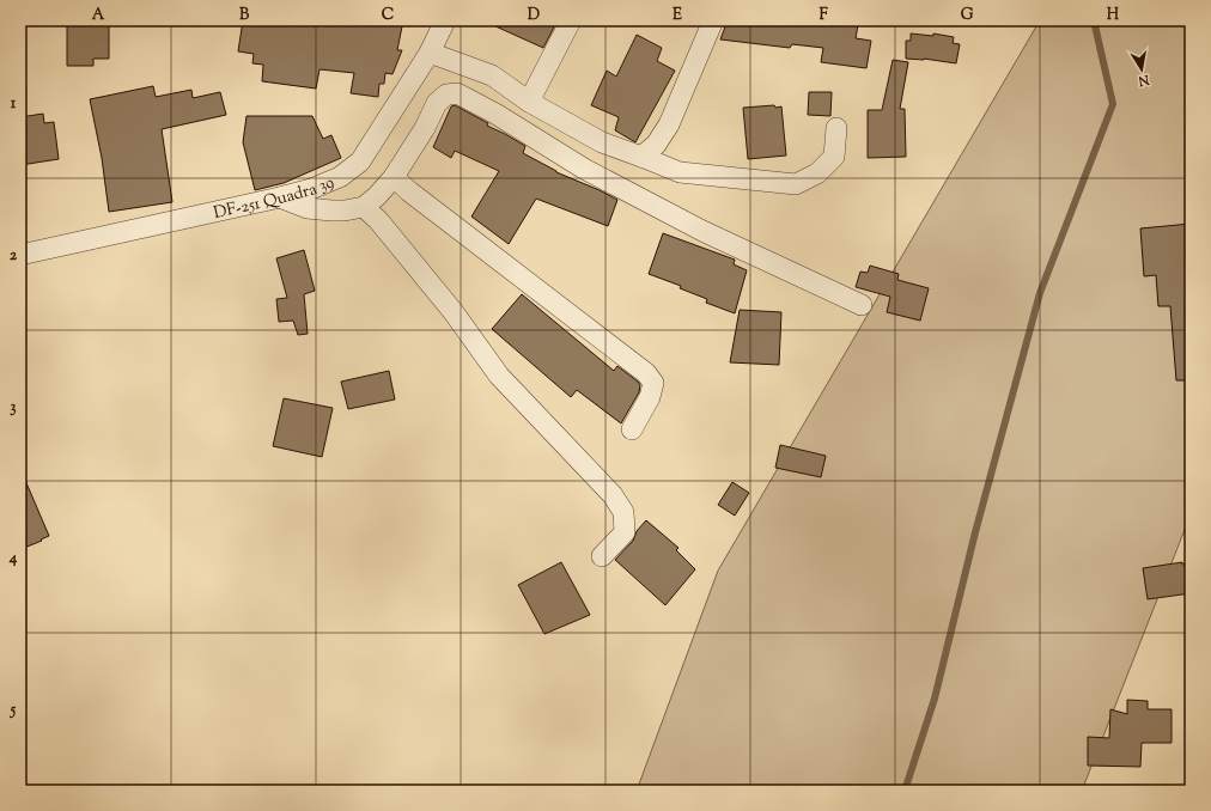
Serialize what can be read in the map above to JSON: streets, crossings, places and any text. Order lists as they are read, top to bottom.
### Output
{
  "streets": {
    "street": ["DF-251 Quadra 39"]
  },
  "north": "bottom",
  "grid": {
    "columns": [
      "A",
      "B",
      "C",
      "D",
      "E",
      "F",
      "G",
      "H"
    ],
    "rows": [
      "1",
      "2",
      "3",
      "4",
      "5"
    ]
  }
}
